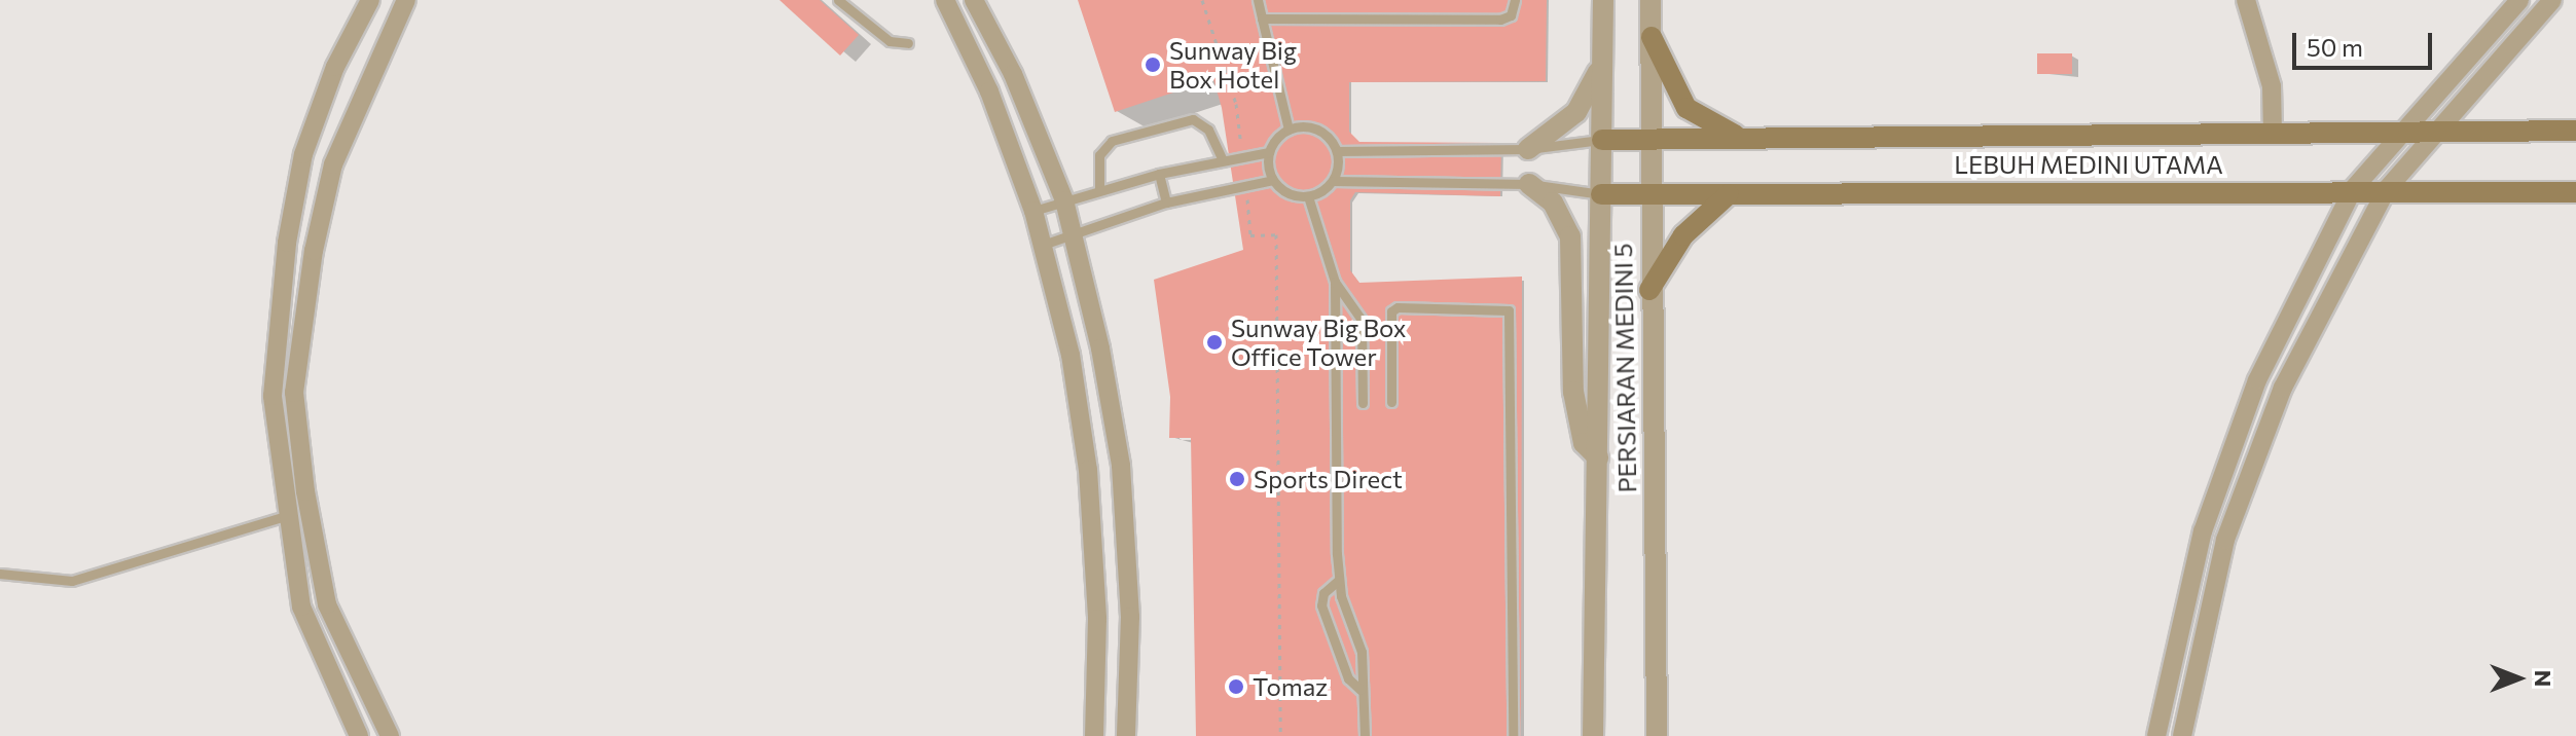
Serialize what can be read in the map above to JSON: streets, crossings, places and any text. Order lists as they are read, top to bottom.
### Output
{
  "streets": {
    "main road": ["LEBUH MEDINI UTAMA"],
    "street": ["PERSIARAN MEDINI 5"]
  },
  "crossings": [
    ["LEBUH MEDINI UTAMA", "PERSIARAN MEDINI 5"]
  ],
  "places": [
    "Sunway Big Box Hotel",
    "Sunway Big Box Office Tower",
    "Sports Direct",
    "Tomaz"
  ],
  "scale_bar": "50 m",
  "north": "right"
}
